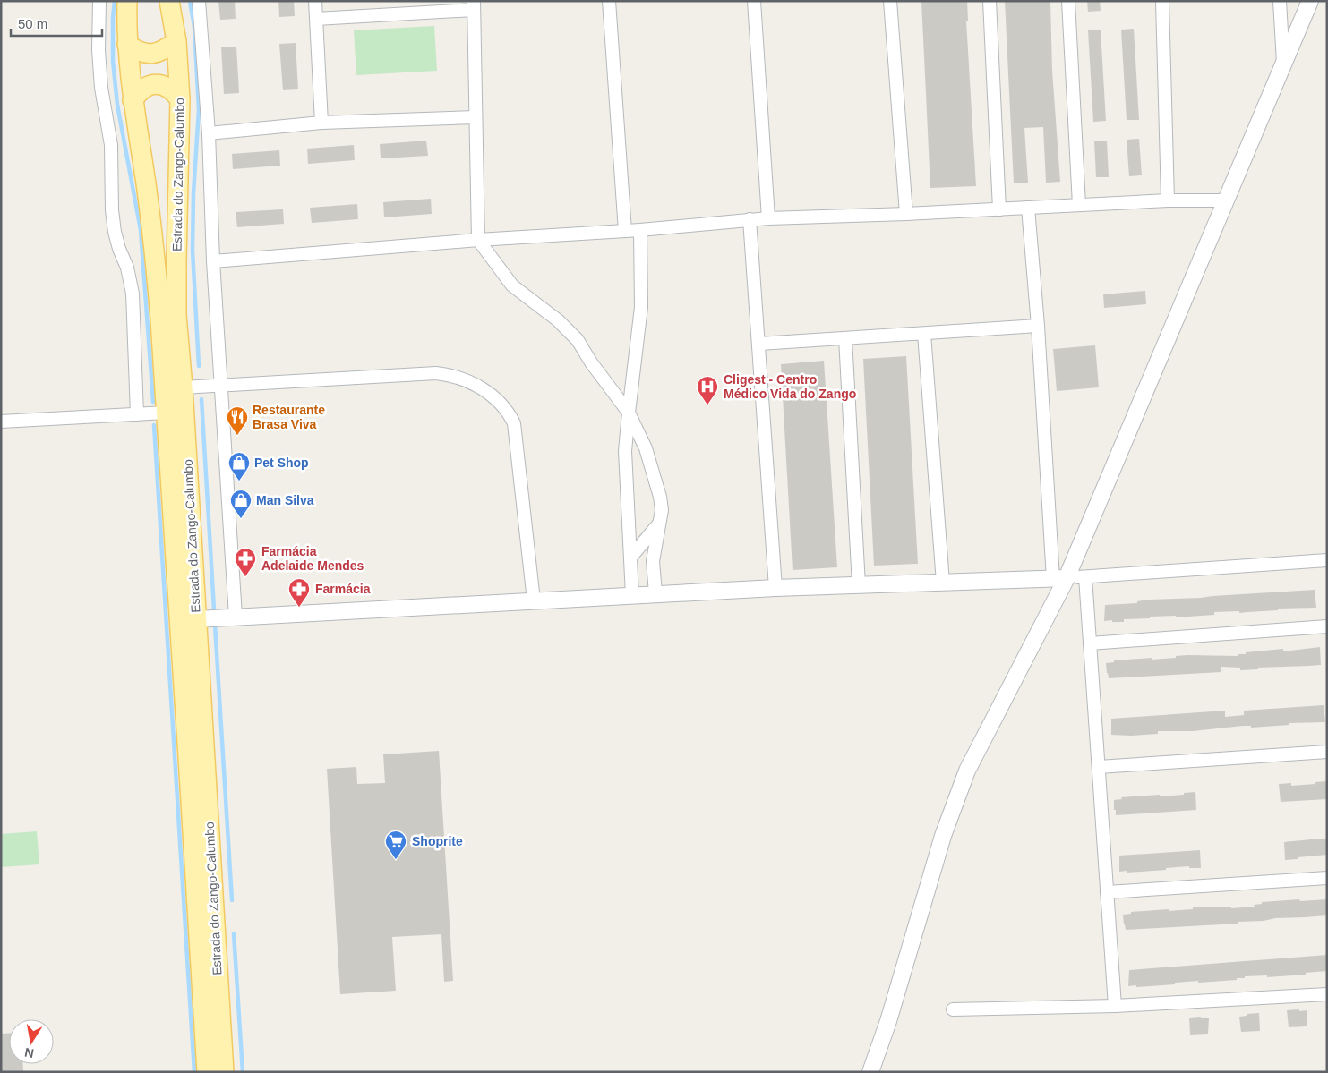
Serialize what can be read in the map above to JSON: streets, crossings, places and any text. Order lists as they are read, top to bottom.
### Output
{
  "streets": {
    "main road": ["Estrada do Zango-Calumbo"]
  },
  "places": {
    "hospital": ["Cligest - Centro Médico Vida do Zango"],
    "restaurant": ["Restaurante Brasa Viva"],
    "shop": ["Pet Shop", "Man Silva"],
    "pharmacy": ["Farmácia Adelaide Mendes", "Farmácia"],
    "supermarket": ["Shoprite"]
  },
  "scale_bar": "50 m",
  "north": "bottom"
}
